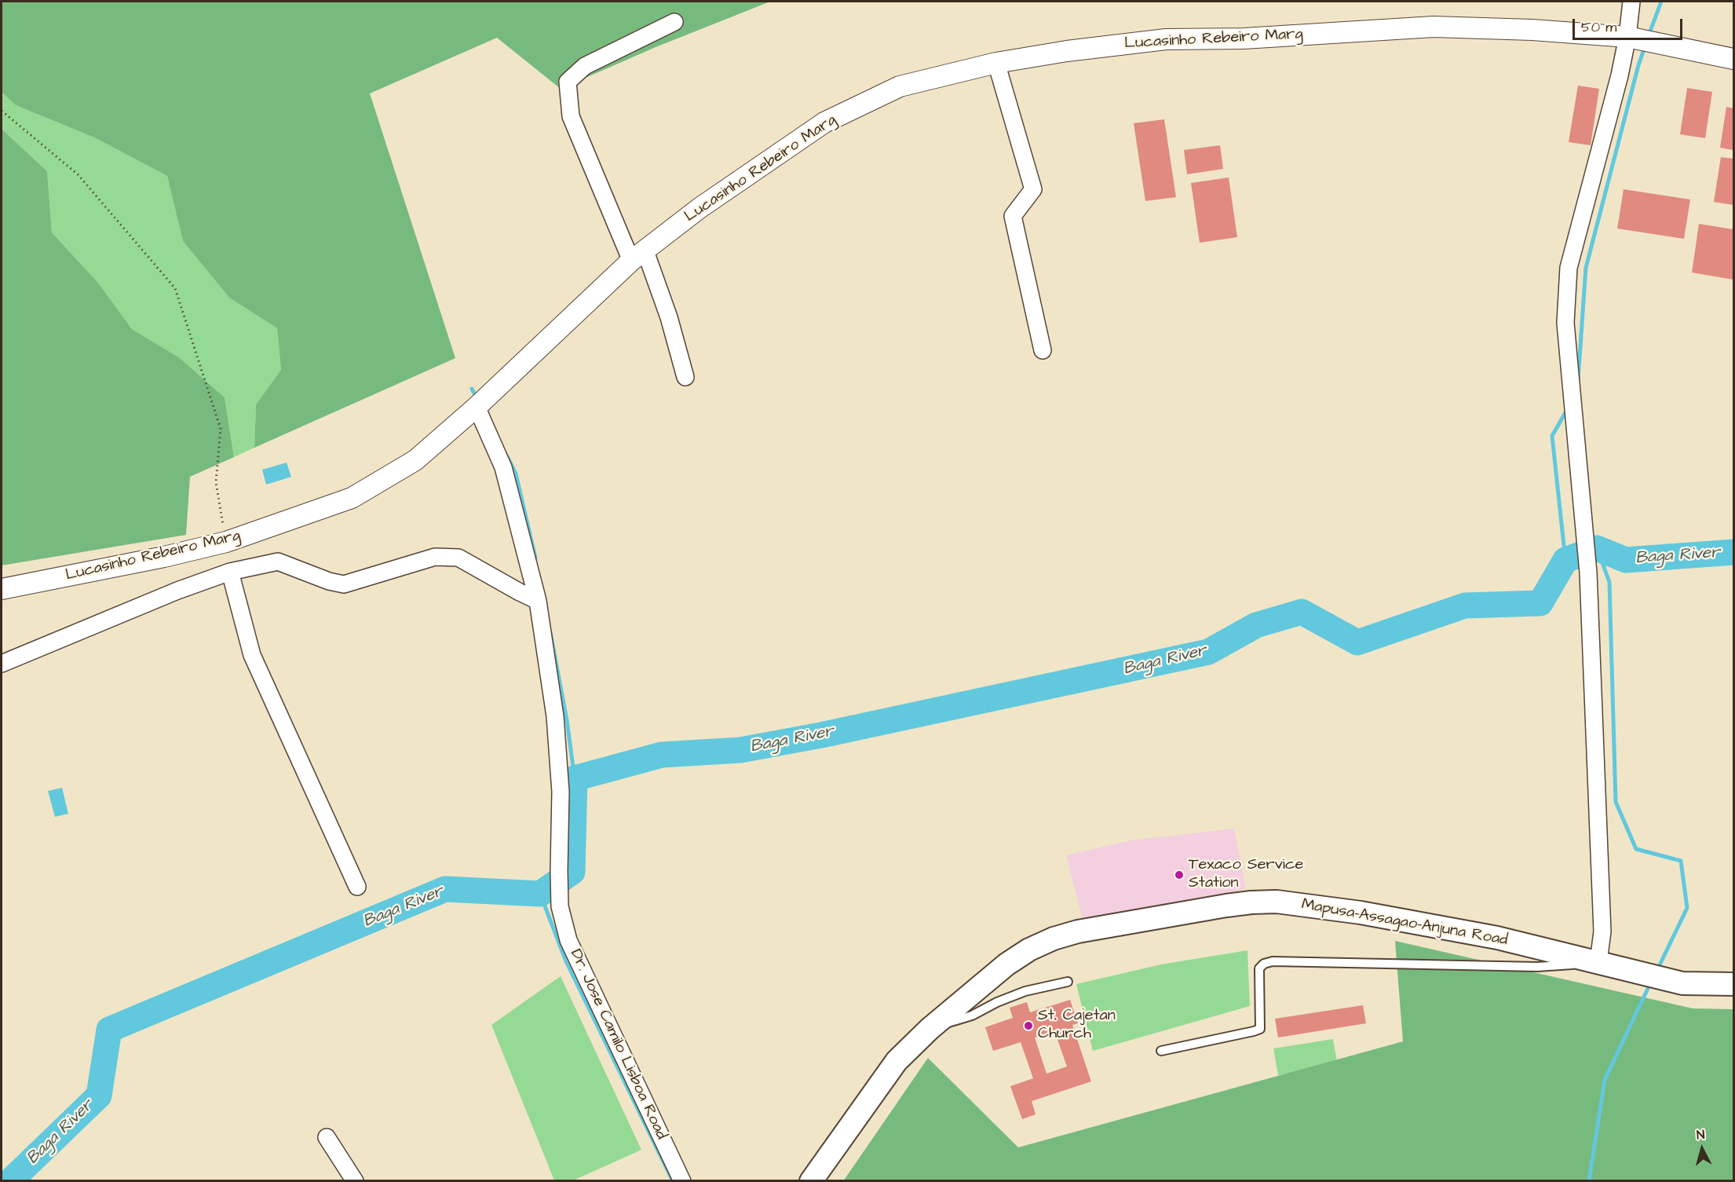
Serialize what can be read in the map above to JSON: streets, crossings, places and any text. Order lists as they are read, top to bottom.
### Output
{
  "streets": {
    "main road": ["Mapusa-Assagao-Anjuna Road"],
    "street": ["Lucasinho Rebeiro Marg", "Dr. Jose Camilo Lisboa Road"]
  },
  "crossings": [
    ["Lucasinho Rebeiro Marg", "Dr. Jose Camilo Lisboa Road"]
  ],
  "water": ["Baga River"],
  "places": ["Texaco Service Station", "St. Cajetan Church"],
  "scale_bar": "50 m",
  "north": "top"
}
